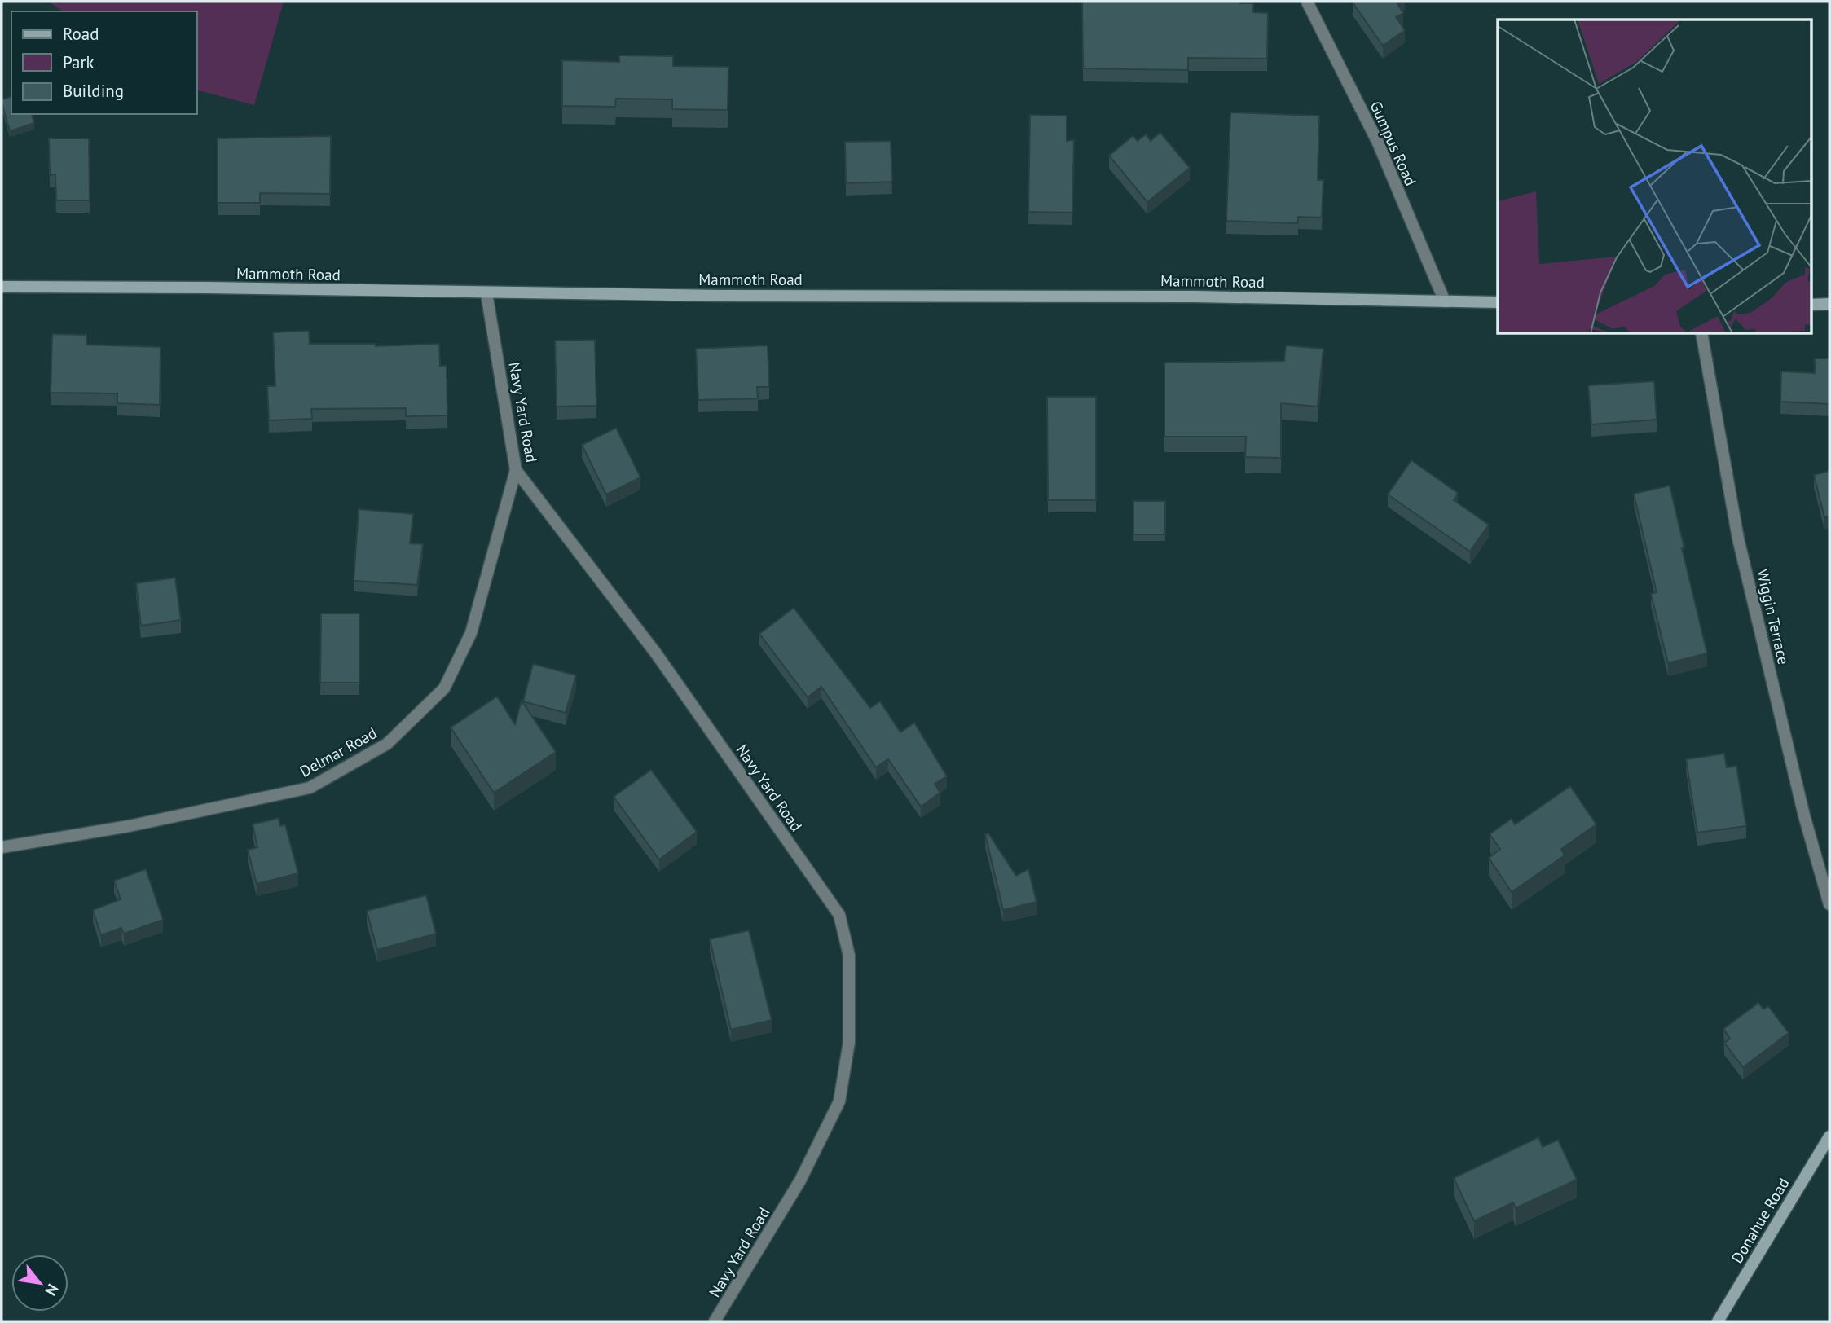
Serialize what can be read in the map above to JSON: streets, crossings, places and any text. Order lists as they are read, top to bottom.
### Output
{
  "streets": {
    "main road": ["Mammoth Road", "Donahue Road"],
    "street": [
      "Gumpus Road",
      "Navy Yard Road",
      "Wiggin Terrace",
      "Delmar Road"
    ]
  },
  "crossings": [
    ["Gumpus Road", "Mammoth Road"],
    ["Mammoth Road", "Navy Yard Road"],
    ["Navy Yard Road", "Delmar Road"]
  ],
  "legend": ["Road", "Park", "Building"],
  "north": "bottom right"
}
